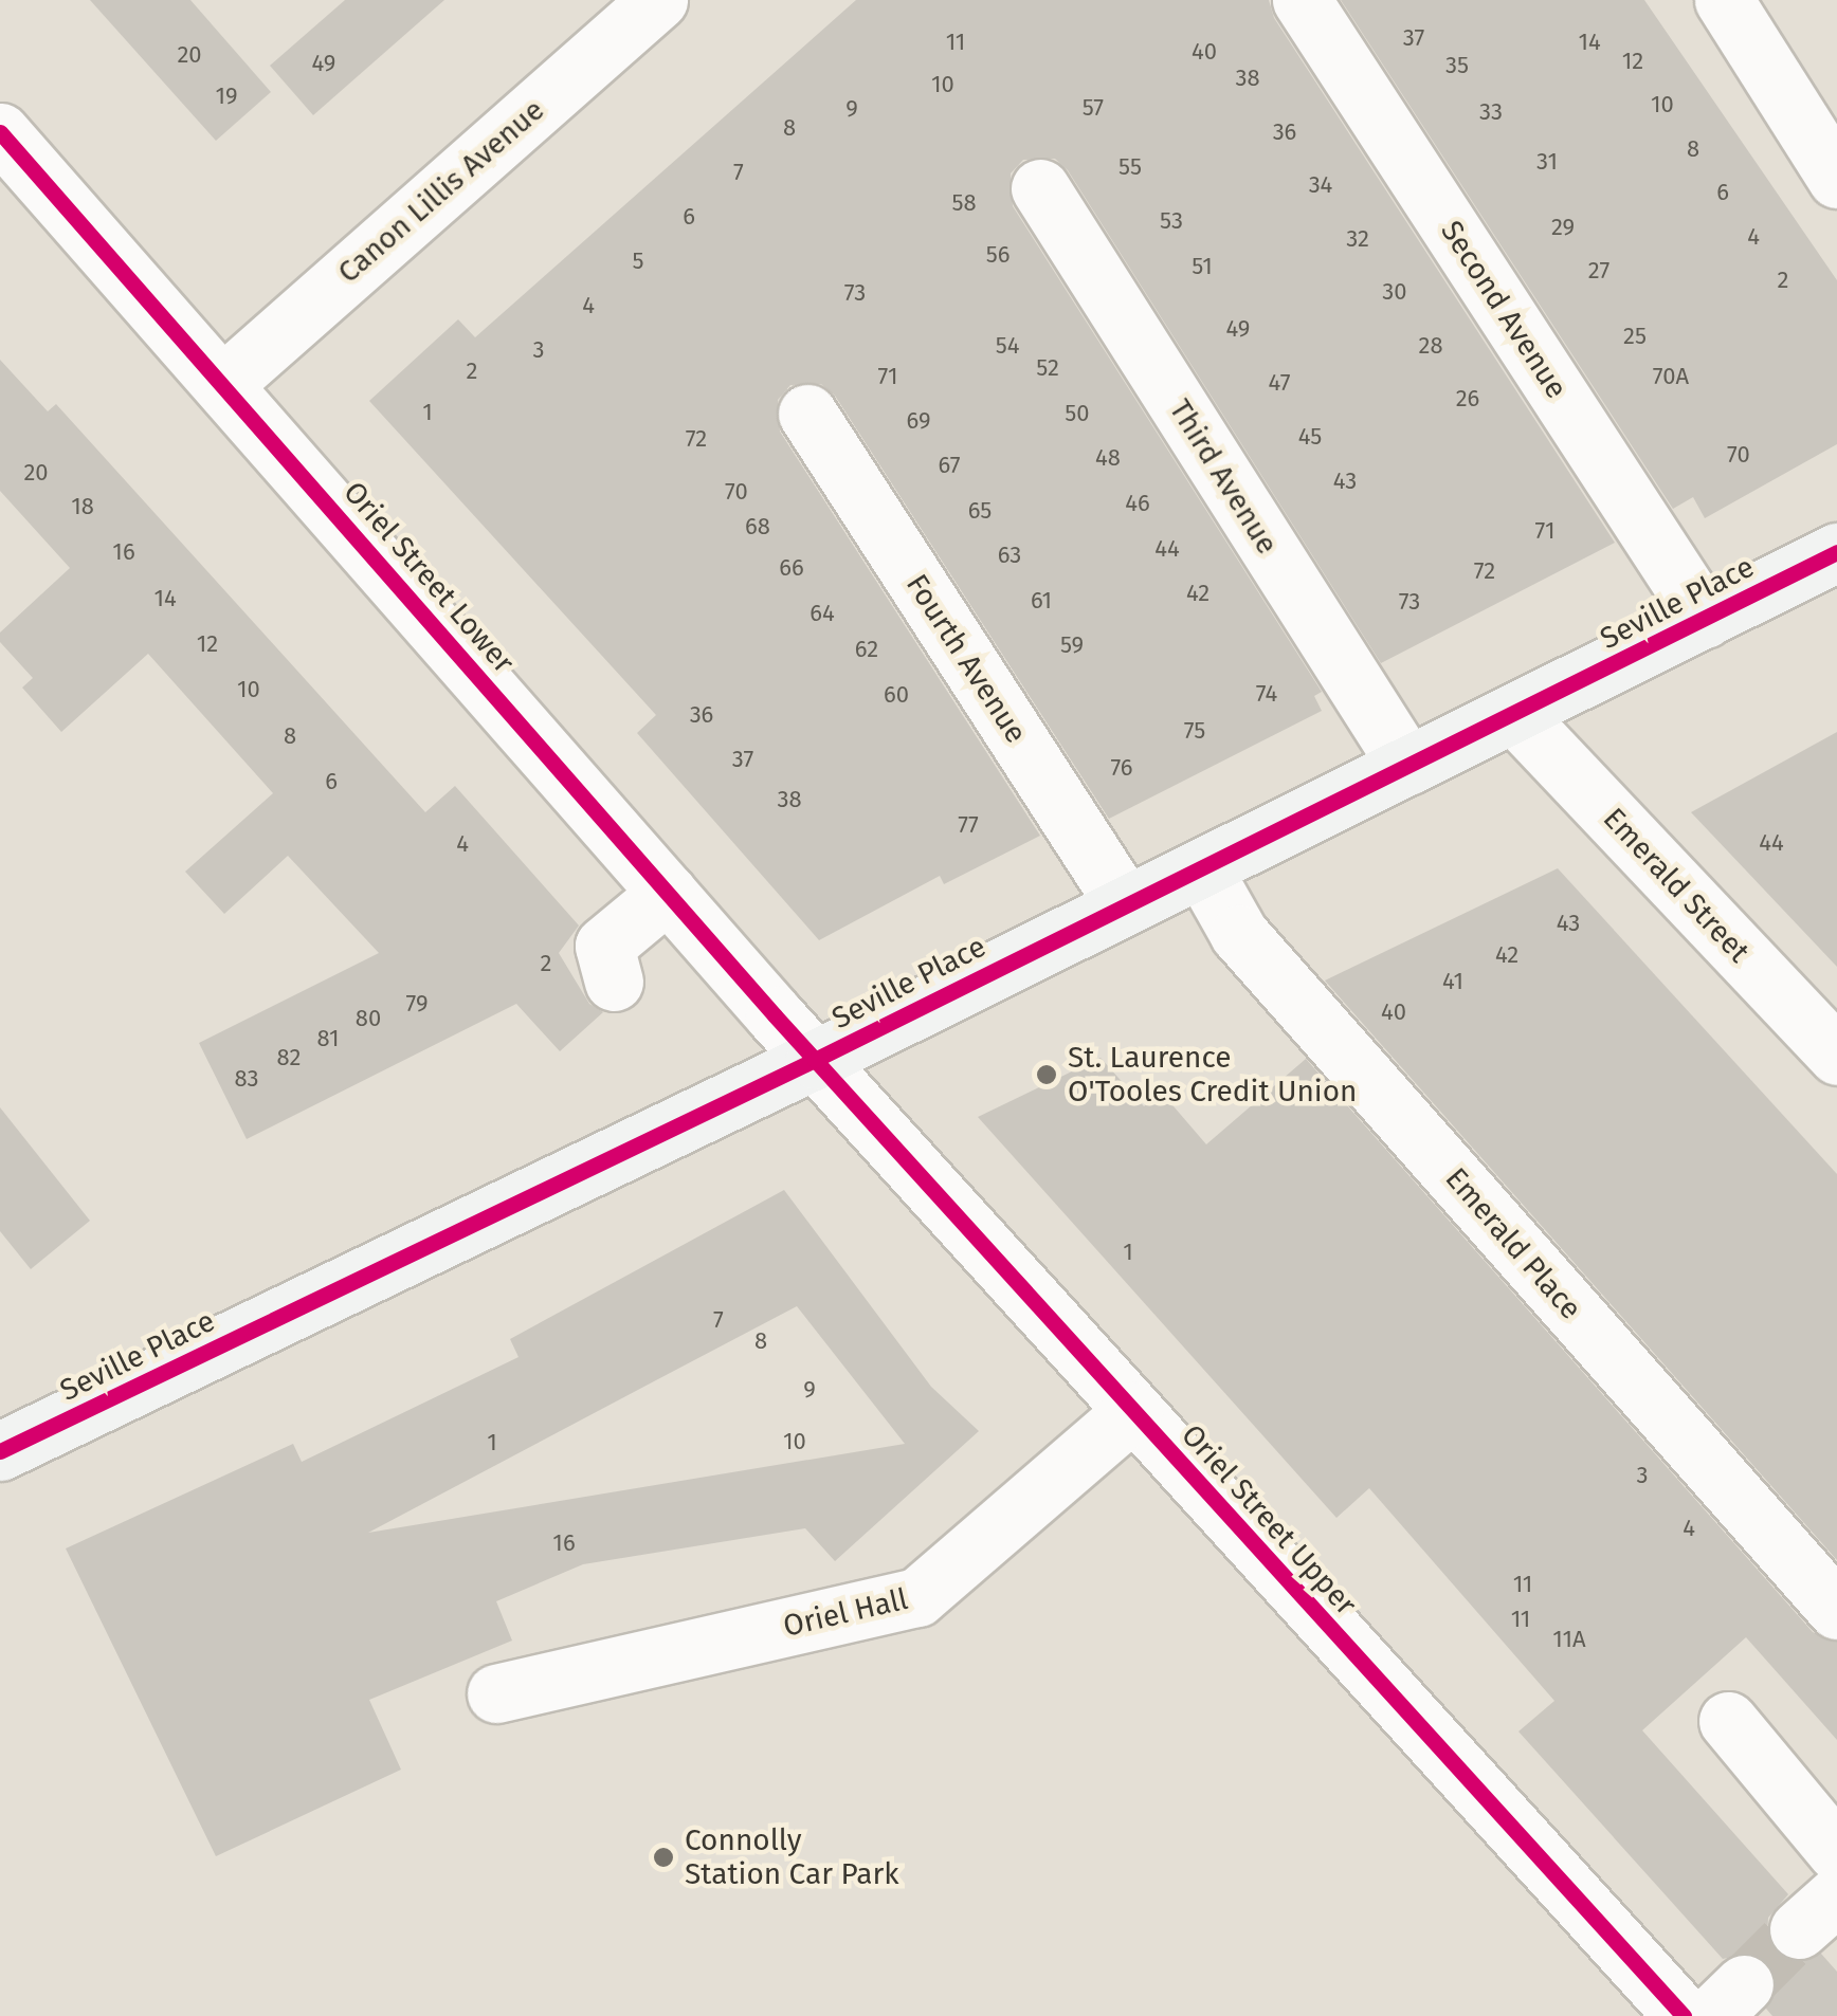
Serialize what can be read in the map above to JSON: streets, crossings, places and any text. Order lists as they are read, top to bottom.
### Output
{
  "streets": {
    "main road": ["Seville Place"],
    "street": [
      "Canon Lillis Avenue",
      "Second Avenue",
      "Third Avenue",
      "Oriel Street Lower",
      "Fourth Avenue",
      "Emerald Street",
      "Emerald Place",
      "Oriel Street Upper",
      "Oriel Hall"
    ]
  },
  "crossings": [
    ["Canon Lillis Avenue", "Oriel Street Lower"],
    ["Second Avenue", "Seville Place"],
    ["Third Avenue", "Seville Place"],
    ["Oriel Street Lower", "Seville Place"],
    ["Oriel Street Lower", "Oriel Street Upper"],
    ["Seville Place", "Fourth Avenue"],
    ["Seville Place", "Emerald Street"],
    ["Seville Place", "Emerald Place"],
    ["Seville Place", "Oriel Street Upper"],
    ["Oriel Street Upper", "Oriel Hall"]
  ],
  "places": ["St. Laurence O'Tooles Credit Union", "Connolly Station Car Park"],
  "house_numbers": [
    "37",
    "11",
    "14",
    "40",
    "20",
    "12",
    "49",
    "35",
    "38",
    "10",
    "19",
    "10",
    "57",
    "9",
    "33",
    "8",
    "36",
    "8",
    "31",
    "55",
    "7",
    "34",
    "6",
    "58",
    "6",
    "53",
    "29",
    "4",
    "32",
    "56",
    "5",
    "51",
    "27",
    "2",
    "30",
    "73",
    "4",
    "49",
    "25",
    "54",
    "28",
    "3",
    "52",
    "2",
    "71",
    "70A",
    "47",
    "26",
    "1",
    "50",
    "69",
    "45",
    "72",
    "70",
    "48",
    "67",
    "20",
    "43",
    "70",
    "46",
    "18",
    "65",
    "68",
    "71",
    "44",
    "16",
    "63",
    "66",
    "72",
    "42",
    "14",
    "61",
    "73",
    "64",
    "12",
    "59",
    "62",
    "10",
    "74",
    "60",
    "36",
    "75",
    "8",
    "37",
    "76",
    "6",
    "38",
    "77",
    "44",
    "4",
    "43",
    "42",
    "2",
    "41",
    "79",
    "40",
    "80",
    "81",
    "82",
    "83",
    "1",
    "7",
    "8",
    "9",
    "10",
    "1",
    "3",
    "4",
    "16",
    "11",
    "11",
    "11A"
  ]
}
